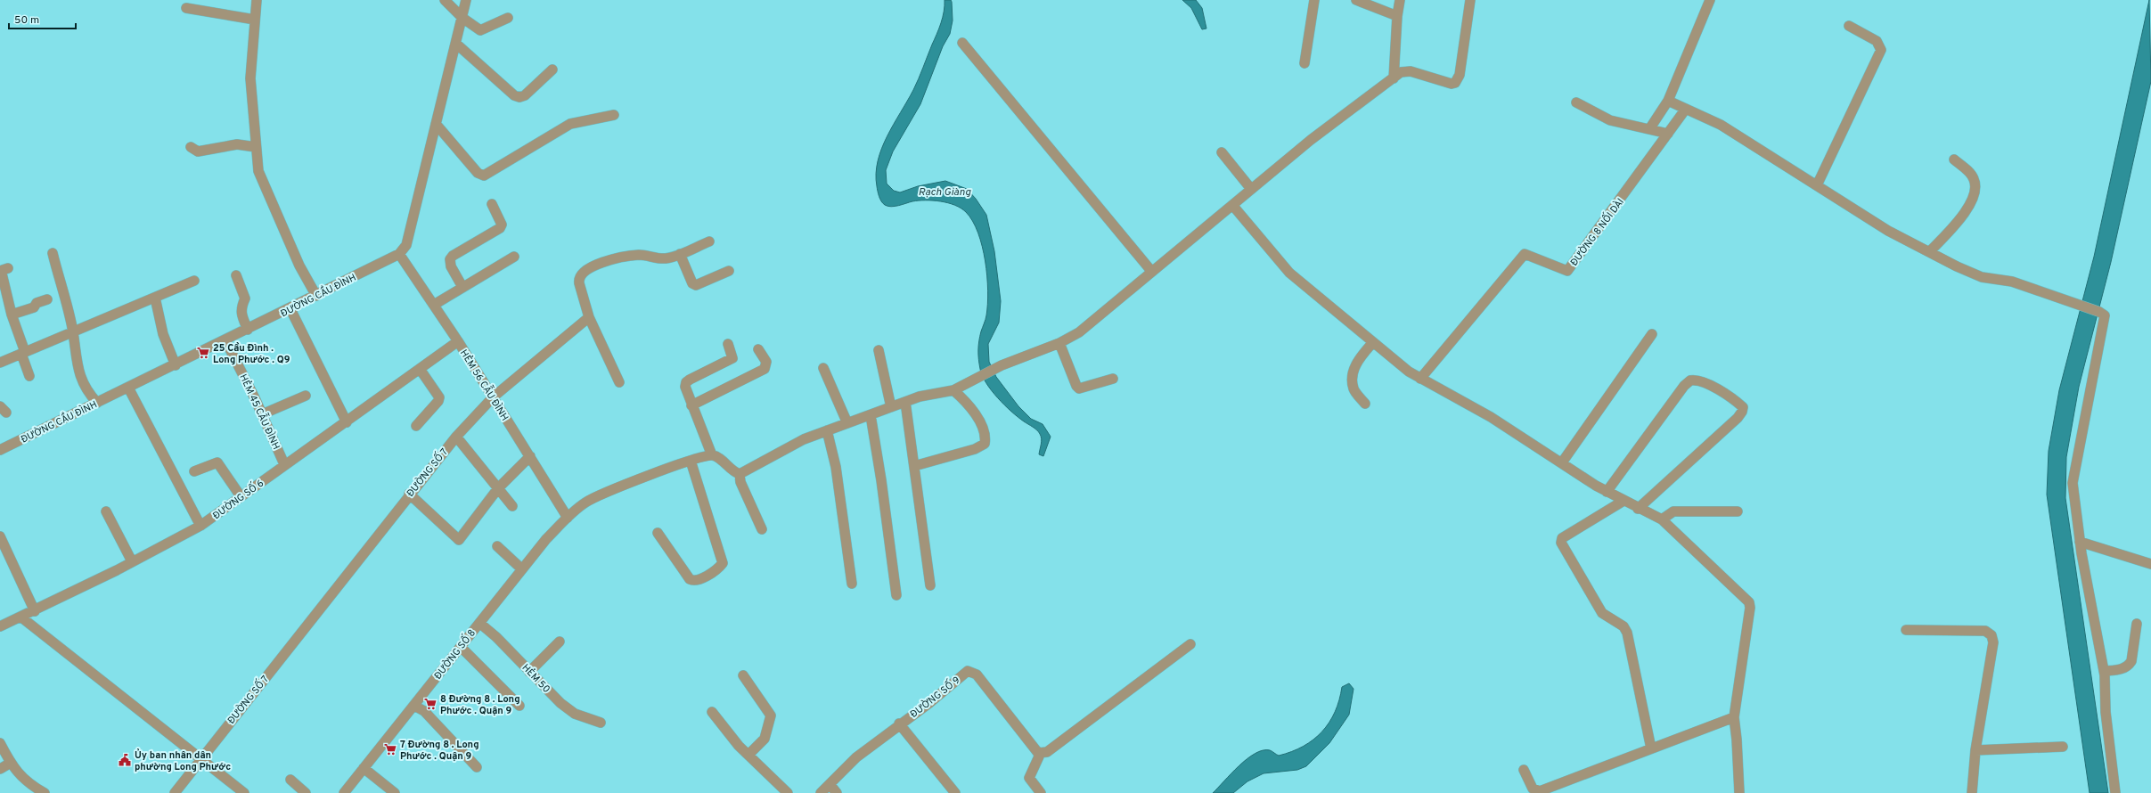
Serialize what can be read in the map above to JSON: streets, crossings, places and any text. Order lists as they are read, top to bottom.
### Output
{
  "streets": {
    "street": [
      "ĐƯỜNG 8 NỐI DÀI",
      "ĐƯỜNG CẦU ĐÌNH",
      "HẺM 56 CẪU ĐÌNH",
      "HẺM 45 CẪU ĐÌNH",
      "ĐƯỜNG SỐ 7",
      "ĐƯỜNG SỐ 6",
      "ĐƯỜNG SỐ 8",
      "HẺM 50",
      "ĐƯỜNG SỐ 9"
    ]
  },
  "crossings": [
    ["ĐƯỜNG CẦU ĐÌNH", "HẺM 56 CẪU ĐÌNH"],
    ["ĐƯỜNG CẦU ĐÌNH", "HẺM 45 CẪU ĐÌNH"],
    ["HẺM 56 CẪU ĐÌNH", "ĐƯỜNG SỐ 7"],
    ["HẺM 56 CẪU ĐÌNH", "ĐƯỜNG SỐ 6"],
    ["HẺM 56 CẪU ĐÌNH", "ĐƯỜNG SỐ 8"],
    ["HẺM 45 CẪU ĐÌNH", "ĐƯỜNG SỐ 6"],
    ["ĐƯỜNG SỐ 8", "HẺM 50"]
  ],
  "water": ["Rạch Giàng"],
  "places": {
    "supermarket": ["25 Cầu Đình . Long Phước . Q9", "8 Đường 8 . Long Phước . Quận 9", "7 Đường 8 . Long Phước . Quận 9"],
    "public building": ["Ủy ban nhân dân phường Long Phước"]
  },
  "scale_bar": "50 m"
}
